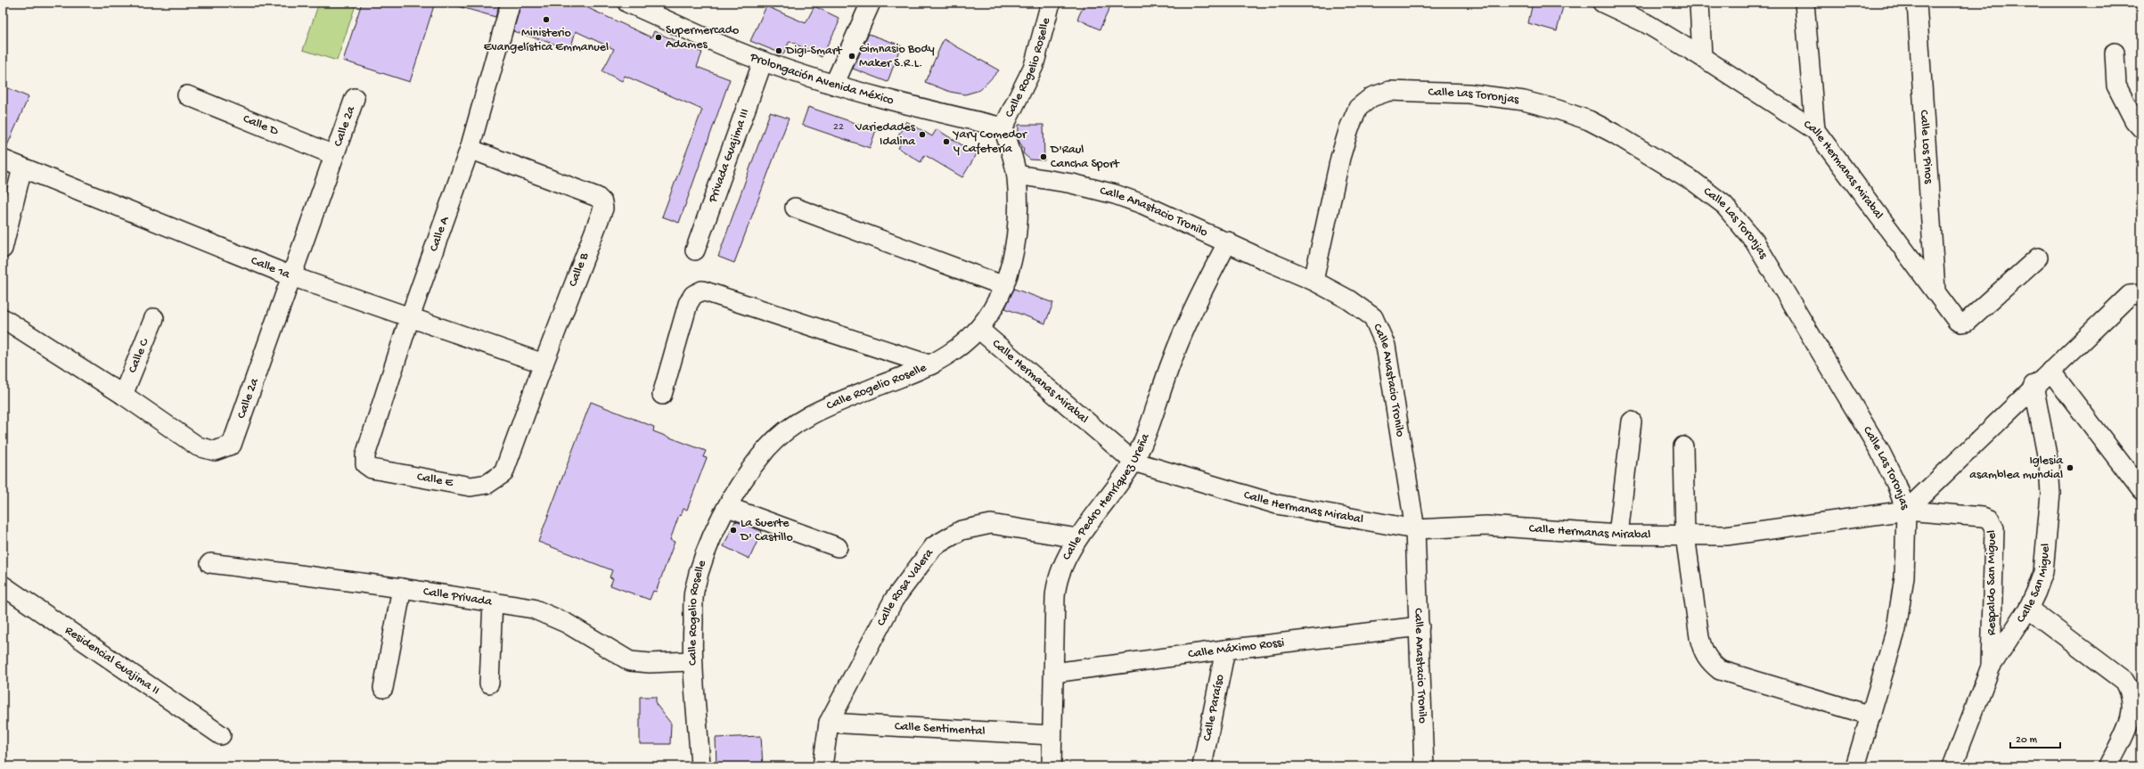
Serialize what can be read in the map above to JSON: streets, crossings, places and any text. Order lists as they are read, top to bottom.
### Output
{
  "streets": {
    "street": [
      "Calle Rogelio Roselle",
      "Prolongación Avenida México",
      "Calle Las Toronjas",
      "Calle D",
      "Calle 2a",
      "Calle Los Pinos",
      "Privada Guajima III",
      "Calle Hermanas Mirabal",
      "Calle Anastacio Tronilo",
      "Calle A",
      "Calle 1a",
      "Calle B",
      "Calle C",
      "Calle E",
      "Calle Pedro Henríquez Ureña",
      "Calle San Miguel",
      "Respaldo San Miguel",
      "Calle Rosa Valera",
      "Calle Privada",
      "Calle Máximo Rossi",
      "Residencial Guajima II",
      "Calle Paraíso",
      "Calle Sentimental"
    ]
  },
  "crossings": [
    ["Calle Rogelio Roselle", "Prolongación Avenida México"],
    ["Calle Rogelio Roselle", "Calle Hermanas Mirabal"],
    ["Calle Rogelio Roselle", "Calle Anastacio Tronilo"],
    ["Calle Rogelio Roselle", "Calle Privada"],
    ["Prolongación Avenida México", "Privada Guajima III"],
    ["Calle Las Toronjas", "Calle Hermanas Mirabal"],
    ["Calle Las Toronjas", "Calle Anastacio Tronilo"],
    ["Calle Las Toronjas", "Respaldo San Miguel"],
    ["Calle D", "Calle 2a"],
    ["Calle 2a", "Calle 1a"],
    ["Calle 2a", "Calle C"],
    ["Calle Los Pinos", "Calle Hermanas Mirabal"],
    ["Calle Hermanas Mirabal", "Calle Anastacio Tronilo"],
    ["Calle Hermanas Mirabal", "Calle Pedro Henríquez Ureña"],
    ["Calle Hermanas Mirabal", "Respaldo San Miguel"],
    ["Calle Anastacio Tronilo", "Calle Pedro Henríquez Ureña"],
    ["Calle Anastacio Tronilo", "Calle Máximo Rossi"],
    ["Calle A", "Calle 1a"],
    ["Calle A", "Calle B"],
    ["Calle A", "Calle E"],
    ["Calle 1a", "Calle B"],
    ["Calle B", "Calle E"],
    ["Calle Pedro Henríquez Ureña", "Calle Rosa Valera"],
    ["Calle Pedro Henríquez Ureña", "Calle Máximo Rossi"],
    ["Calle Pedro Henríquez Ureña", "Calle Sentimental"],
    ["Calle San Miguel", "Respaldo San Miguel"],
    ["Calle Rosa Valera", "Calle Sentimental"],
    ["Calle Máximo Rossi", "Calle Paraíso"]
  ],
  "places": [
    "Ministerio Evangelística Emmanuel",
    "Supermercado Adames",
    "Digi-Smart",
    "Gimnasio Body Maker S.R.L.",
    "Variedades Idalina",
    "Yary Comedor y Cafetería",
    "D'Raul Cancha Sport",
    "Iglesia asamblea mundial",
    "La Suerte D' Castillo"
  ],
  "house_numbers": ["22"],
  "scale_bar": "20 m"
}
